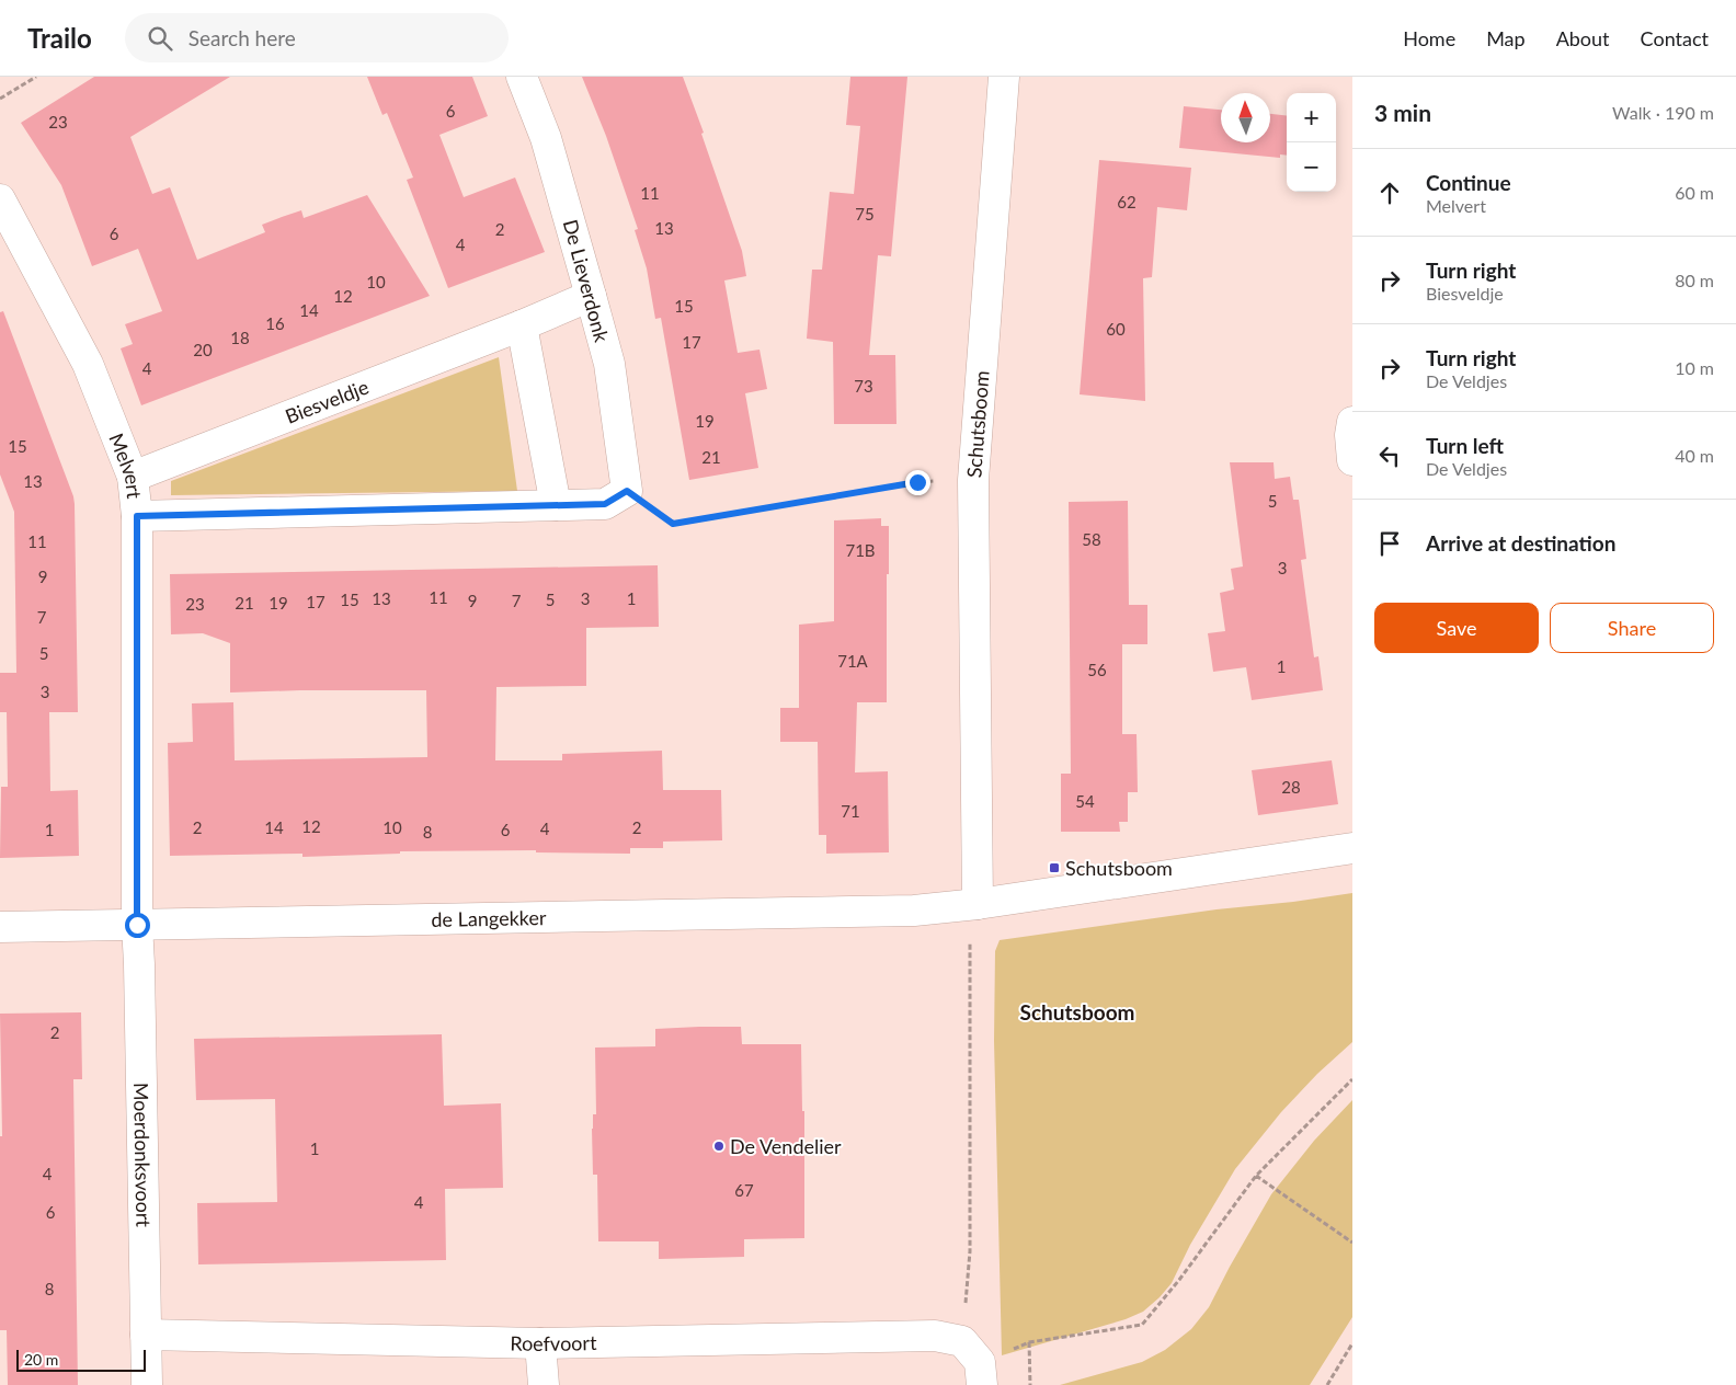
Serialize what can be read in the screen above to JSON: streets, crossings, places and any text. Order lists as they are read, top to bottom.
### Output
{
  "streets": {
    "street": [
      "De Lieverdonk",
      "Biesveldje",
      "Schutsboom",
      "Melvert",
      "de Langekker",
      "Moerdonksvoort",
      "Roefvoort"
    ]
  },
  "crossings": [
    ["De Lieverdonk", "Biesveldje"],
    ["Biesveldje", "Melvert"],
    ["Schutsboom", "de Langekker"],
    ["Melvert", "de Langekker"],
    ["Melvert", "Moerdonksvoort"],
    ["de Langekker", "Moerdonksvoort"],
    ["Moerdonksvoort", "Roefvoort"]
  ],
  "districts": ["Schutsboom"],
  "places": {
    "transit": ["Schutsboom"],
    "other": ["De Vendelier"]
  },
  "house_numbers": [
    "6",
    "23",
    "11",
    "62",
    "75",
    "13",
    "2",
    "6",
    "4",
    "10",
    "12",
    "15",
    "14",
    "16",
    "60",
    "18",
    "17",
    "20",
    "4",
    "73",
    "19",
    "15",
    "21",
    "13",
    "5",
    "58",
    "11",
    "71B",
    "3",
    "9",
    "11",
    "13",
    "3",
    "1",
    "15",
    "5",
    "9",
    "7",
    "17",
    "21",
    "19",
    "23",
    "7",
    "5",
    "71A",
    "1",
    "56",
    "3",
    "28",
    "54",
    "71",
    "12",
    "2",
    "14",
    "10",
    "2",
    "4",
    "1",
    "6",
    "8",
    "2",
    "1",
    "4",
    "67",
    "4",
    "6",
    "8"
  ],
  "scale_bar": "20 m",
  "north": "top",
  "page": {
    "header": "Trailo",
    "search": "Search here",
    "nav": [
      "Home",
      "Map",
      "About",
      "Contact"
    ],
    "heading": ["3 min", "Walk · 190 m"],
    "map_buttons": ["+", "−"],
    "list": [
      ["Continue", "Melvert", "60 m"],
      ["Turn right", "Biesveldje", "80 m"],
      ["Turn right", "De Veldjes", "10 m"],
      ["Turn left", "De Veldjes", "40 m"],
      "Arrive at destination"
    ],
    "buttons": ["Save", "Share"],
    "scale": "20 m"
  }
}
